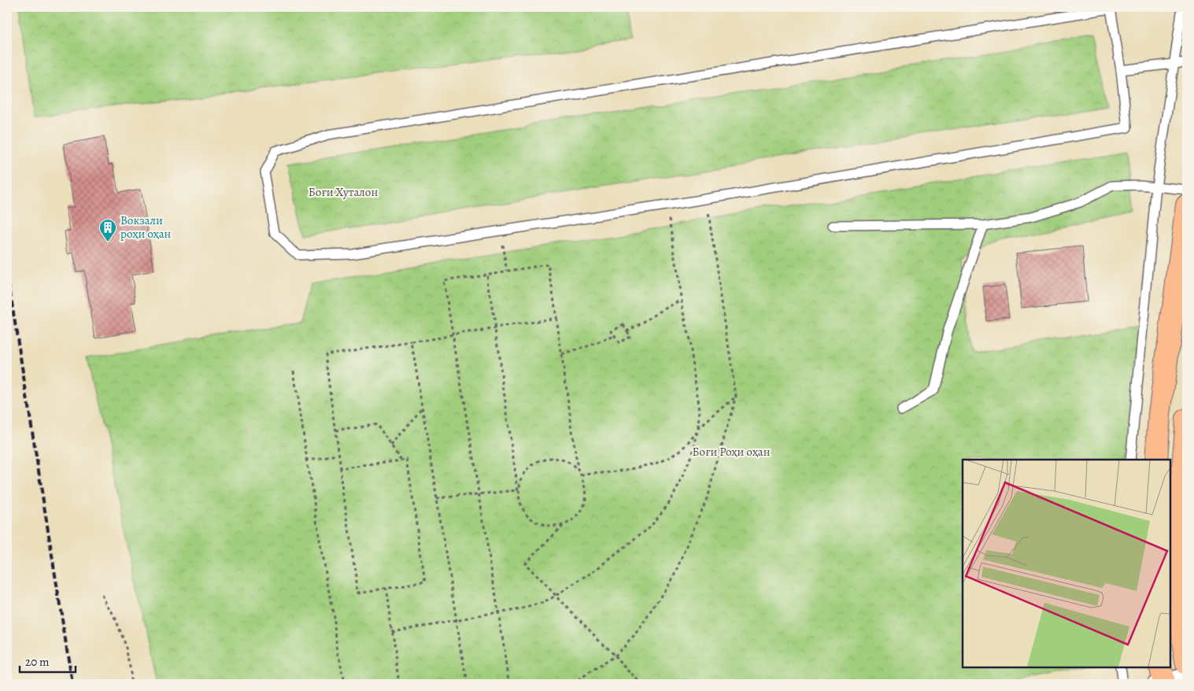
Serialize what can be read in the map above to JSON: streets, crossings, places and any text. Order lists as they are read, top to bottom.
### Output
{
  "parks": ["Боғи Хуталон", "Боғи Роҳи оҳан"],
  "places": {
    "building": ["Вокзали роҳи оҳан"]
  },
  "scale_bar": "20 m"
}
